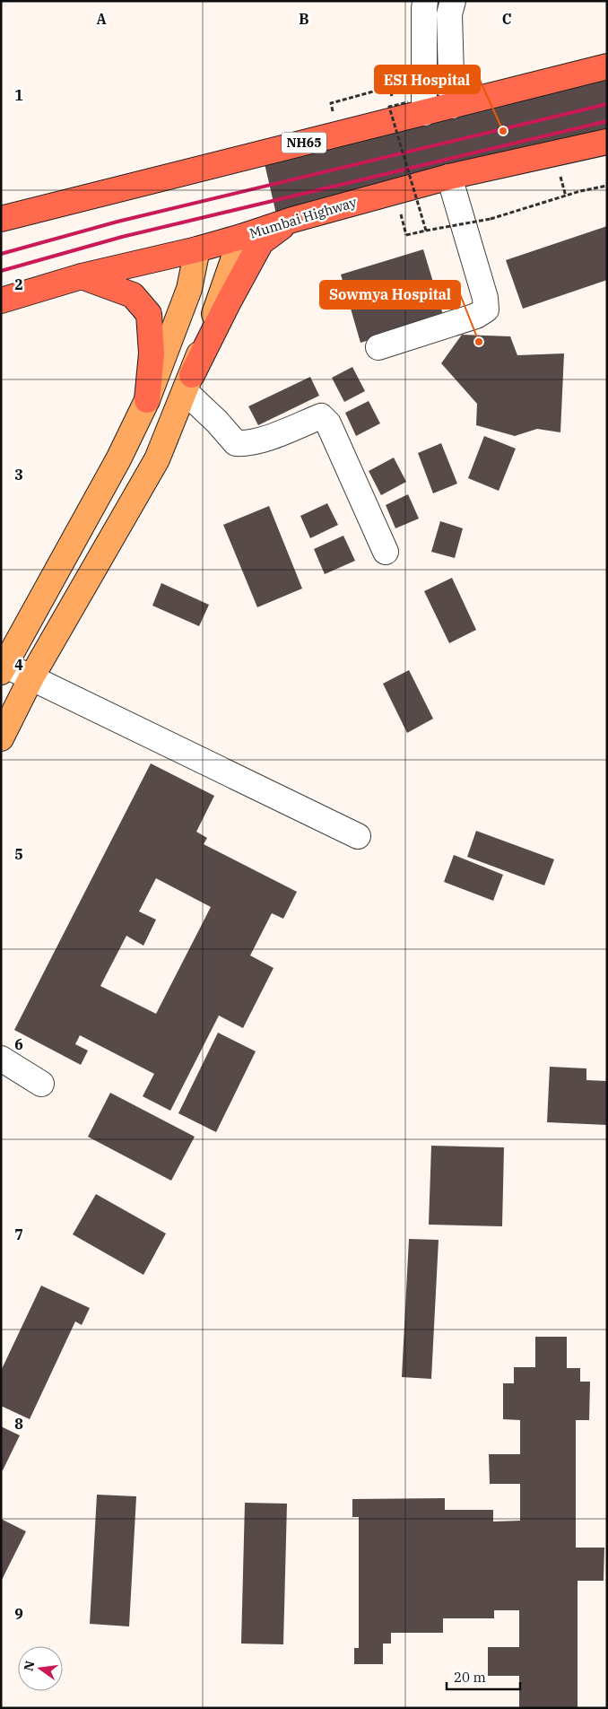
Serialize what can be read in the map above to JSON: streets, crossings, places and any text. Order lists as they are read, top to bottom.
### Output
{
  "streets": {
    "highway": ["NH65", "Mumbai Highway"]
  },
  "places": ["ESI Hospital", "Sowmya Hospital"],
  "scale_bar": "20 m",
  "north": "left",
  "grid": {
    "columns": ["A", "B", "C"],
    "rows": [
      "1",
      "2",
      "3",
      "4",
      "5",
      "6",
      "7",
      "8",
      "9"
    ]
  }
}
